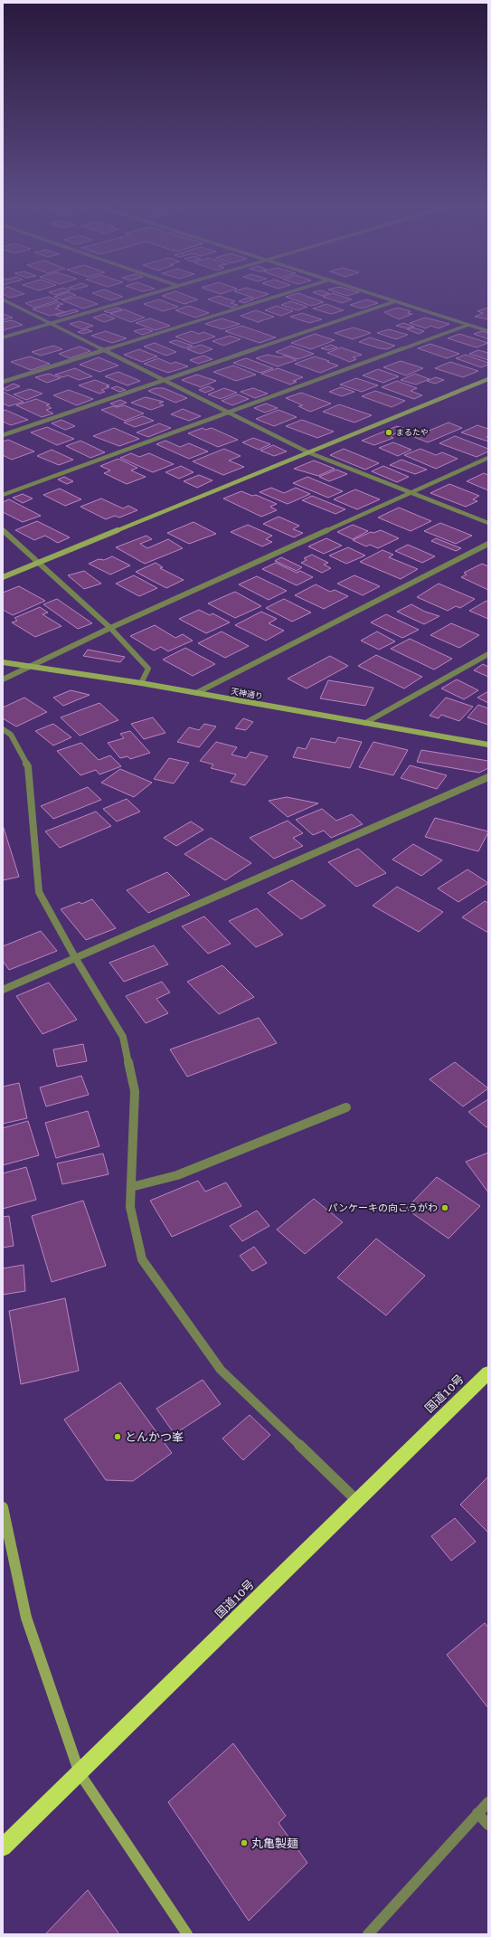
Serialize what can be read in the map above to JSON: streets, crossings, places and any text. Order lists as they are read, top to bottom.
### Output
{
  "streets": {
    "highway": ["国道10号"],
    "street": ["天神通り"]
  },
  "places": [
    "まるたや",
    "パンケーキの向こうがわ",
    "とんかつ峯",
    "丸亀製麺"
  ]
}
